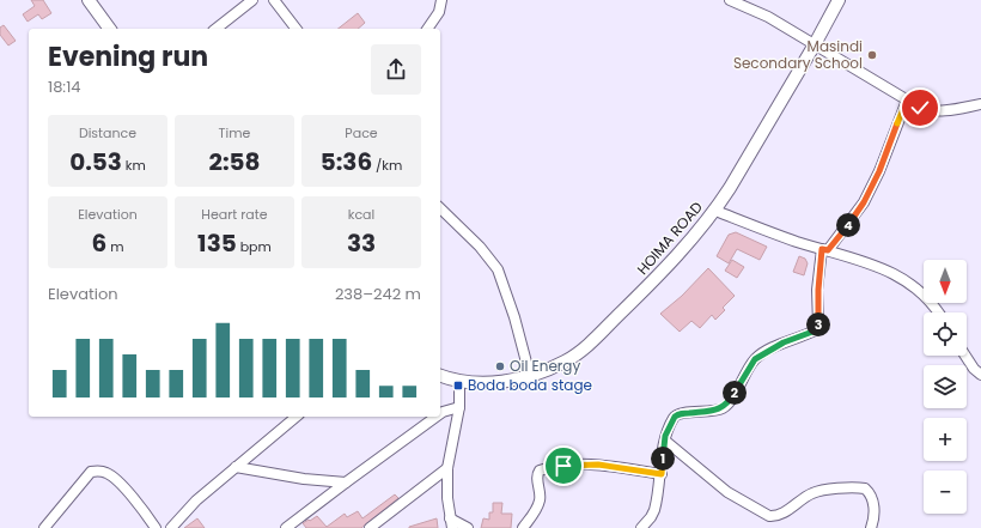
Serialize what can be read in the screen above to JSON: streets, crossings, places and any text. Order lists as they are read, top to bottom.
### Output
{
  "streets": {
    "main road": ["HOIMA ROAD"]
  },
  "places": {
    "other": ["Masindi Secondary School", "Oil Energy"],
    "transit": ["Boda boda stage"]
  },
  "north": "bottom",
  "page": {
    "heading": ["Evening run", "18:14"],
    "stats": [
      ["Distance", "0.53 km"],
      ["Time", "2:58"],
      ["Pace", "5:36 /km"],
      ["Elevation", "6 m"],
      ["Heart rate", "135 bpm"],
      ["kcal", "33"]
    ],
    "pins": [
      "4",
      "3",
      "2",
      "1"
    ],
    "map_buttons": ["+", "−"],
    "chart": ["Elevation", "238–242 m"]
  }
}
